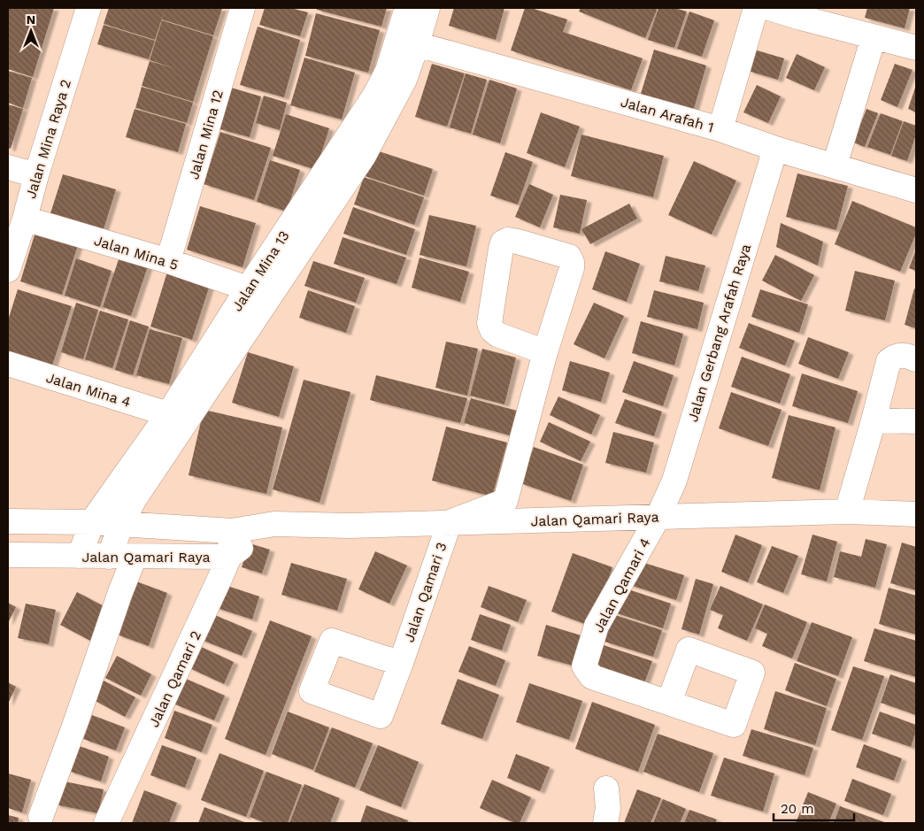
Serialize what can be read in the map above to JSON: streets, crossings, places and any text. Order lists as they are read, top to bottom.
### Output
{
  "streets": {
    "street": [
      "Jalan Arafah 1",
      "Jalan Mina 12",
      "Jalan Mina Raya 2",
      "Jalan Mina 5",
      "Jalan Mina 13",
      "Jalan Gerbang Arafah Raya",
      "Jalan Mina 4",
      "Jalan Qamari Raya",
      "Jalan Qamari 4",
      "Jalan Qamari 3",
      "Jalan Qamari 2"
    ]
  },
  "crossings": [
    ["Jalan Arafah 1", "Jalan Gerbang Arafah Raya"],
    ["Jalan Mina 12", "Jalan Mina 5"],
    ["Jalan Mina Raya 2", "Jalan Mina 5"],
    ["Jalan Mina 5", "Jalan Mina 13"],
    ["Jalan Mina 13", "Jalan Mina 4"],
    ["Jalan Mina 13", "Jalan Qamari Raya"],
    ["Jalan Gerbang Arafah Raya", "Jalan Qamari Raya"],
    ["Jalan Gerbang Arafah Raya", "Jalan Qamari 4"],
    ["Jalan Qamari Raya", "Jalan Qamari 4"],
    ["Jalan Qamari Raya", "Jalan Qamari 3"],
    ["Jalan Qamari Raya", "Jalan Qamari 2"]
  ],
  "scale_bar": "20 m",
  "north": "top"
}
